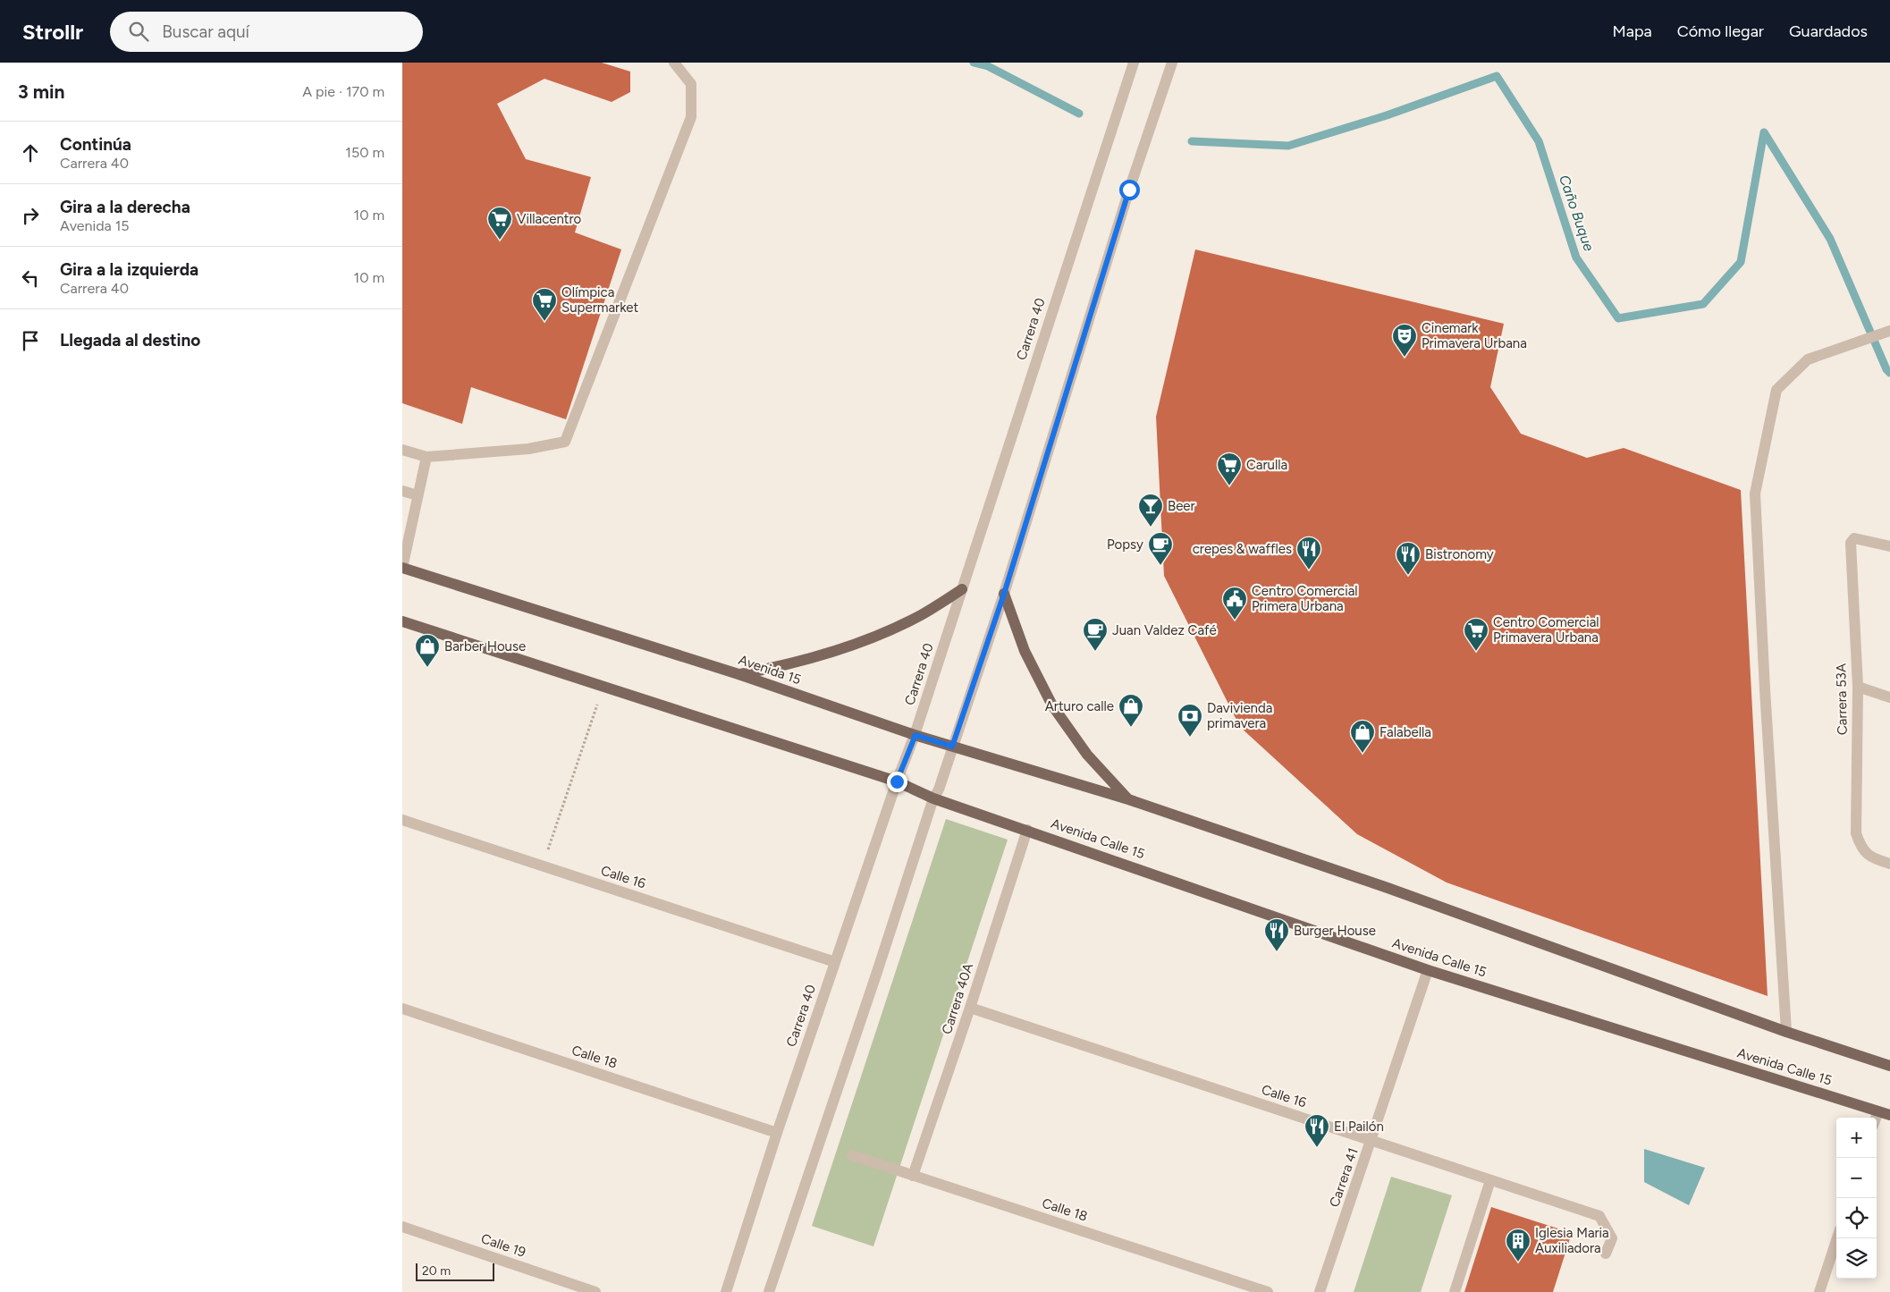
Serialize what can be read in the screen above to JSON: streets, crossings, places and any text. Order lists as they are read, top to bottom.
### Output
{
  "streets": {
    "main road": ["Avenida 15", "Avenida Calle 15"],
    "street": [
      "Carrera 40",
      "Carrera 53A",
      "Calle 16",
      "Carrera 40A",
      "Calle 18",
      "Carrera 41",
      "Calle 19"
    ]
  },
  "crossings": [
    ["Carrera 40", "Avenida 15"],
    ["Carrera 40", "Calle 16"],
    ["Carrera 40", "Calle 18"],
    ["Avenida Calle 15", "Carrera 40A"],
    ["Avenida Calle 15", "Carrera 41"],
    ["Calle 16", "Carrera 40A"],
    ["Calle 16", "Carrera 41"],
    ["Carrera 40A", "Calle 18"]
  ],
  "water": ["Caño Buque"],
  "places": {
    "supermarket": [
      "Villacentro",
      "Olímpica Supermarket",
      "Carulla",
      "Centro Comercial Primavera Urbana"
    ],
    "theatre": ["Cinemark Primavera Urbana"],
    "bar": ["Beer"],
    "cafe": ["Popsy", "Juan Valdez Café"],
    "restaurant": [
      "crepes & waffles",
      "Bistronomy",
      "Burger House",
      "El Pailón"
    ],
    "public building": ["Centro Comercial Primera Urbana"],
    "shop": ["Barber House", "Arturo calle", "Falabella"],
    "bank": ["Davivienda primavera"],
    "building": ["Iglesia Maria Auxiliadora"]
  },
  "scale_bar": "20 m",
  "page": {
    "header": "Strollr",
    "search": "Buscar aquí",
    "nav": ["Mapa", "Cómo llegar", "Guardados"],
    "heading": ["3 min", "A pie · 170 m"],
    "list": [
      ["Continúa", "Carrera 40", "150 m"],
      ["Gira a la derecha", "Avenida 15", "10 m"],
      ["Gira a la izquierda", "Carrera 40", "10 m"],
      "Llegada al destino"
    ],
    "map_buttons": ["+", "−"],
    "scale": "20 m"
  }
}
